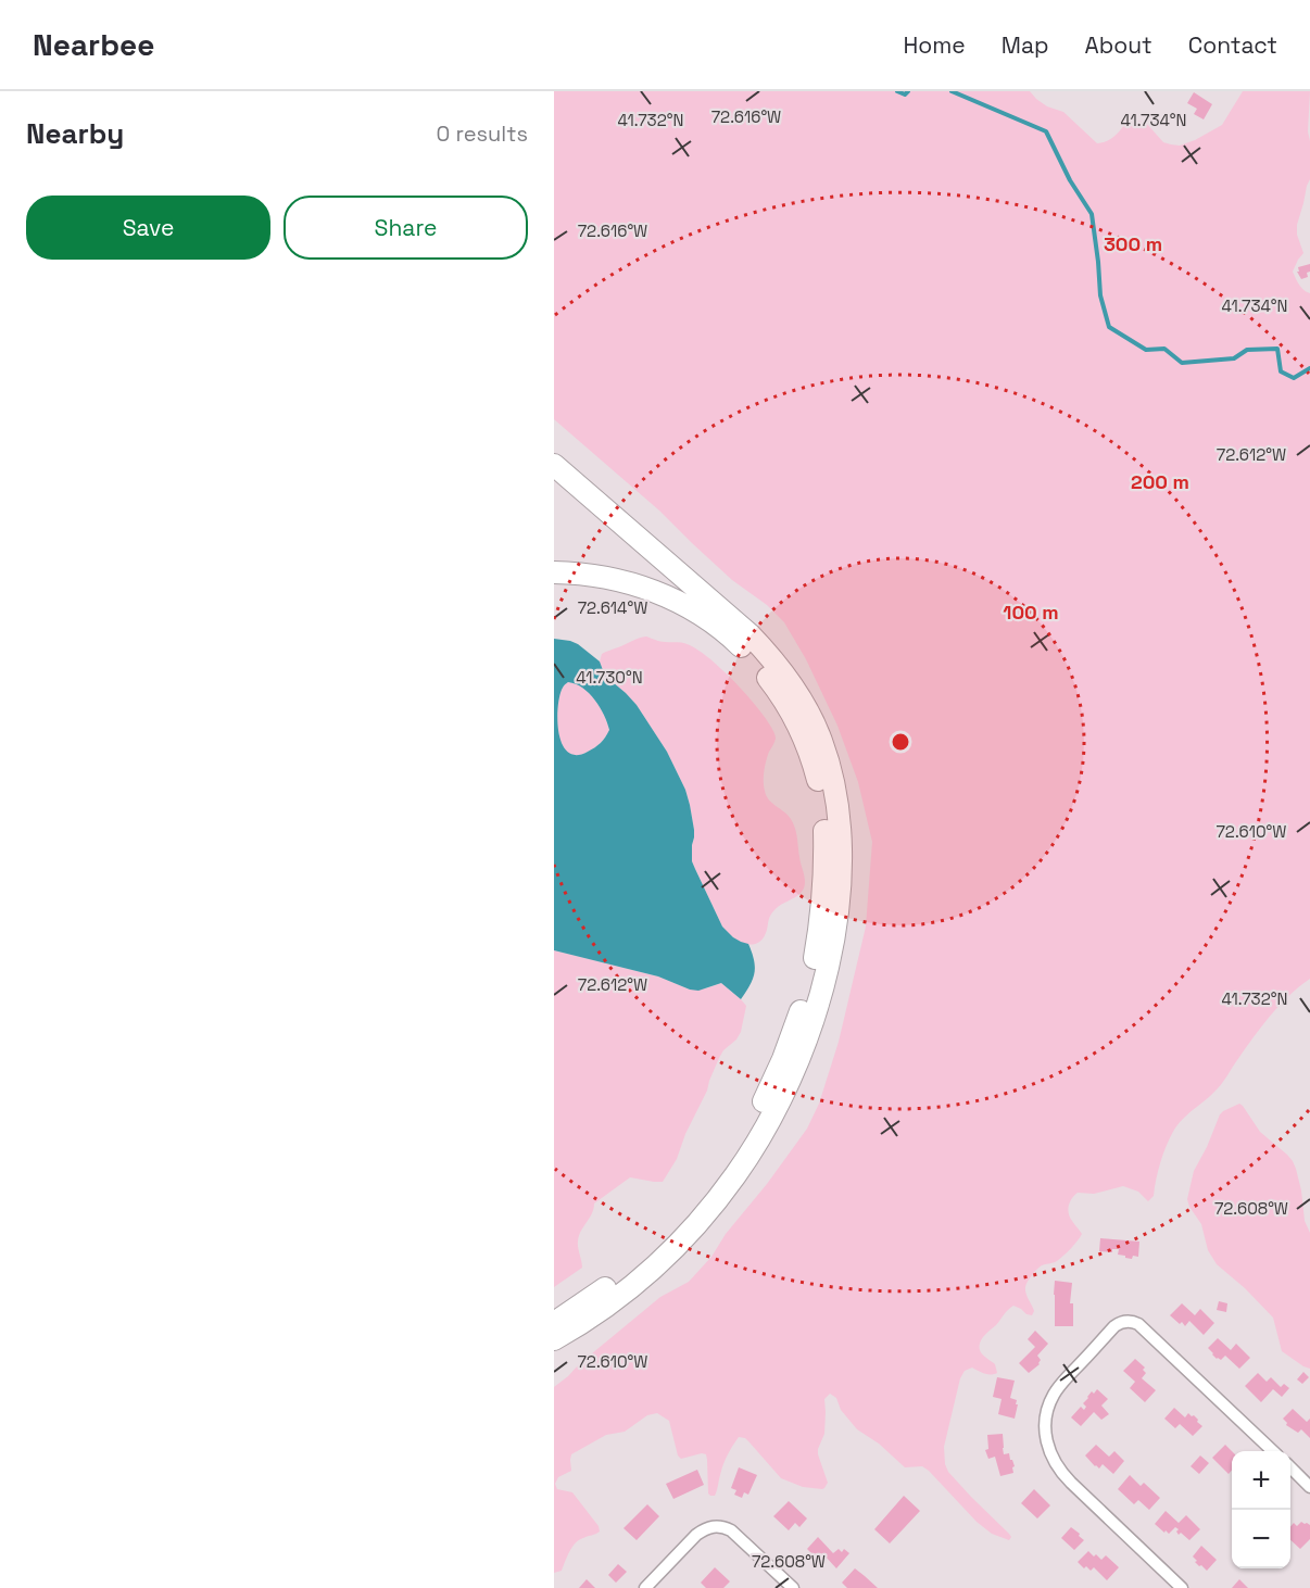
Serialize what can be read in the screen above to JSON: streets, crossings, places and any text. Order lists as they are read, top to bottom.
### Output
{
  "page": {
    "header": "Nearbee",
    "nav": [
      "Home",
      "Map",
      "About",
      "Contact"
    ],
    "heading": ["Nearby", "0 results"],
    "buttons": ["Save", "Share"],
    "map_buttons": ["+", "−"]
  },
  "coordinates": [
    "72.616°W",
    "41.732°N",
    "41.734°N",
    "72.612°W",
    "72.614°W",
    "41.730°N",
    "72.610°W",
    "72.608°W"
  ],
  "rings": ["300 m", "200 m", "100 m"]
}
